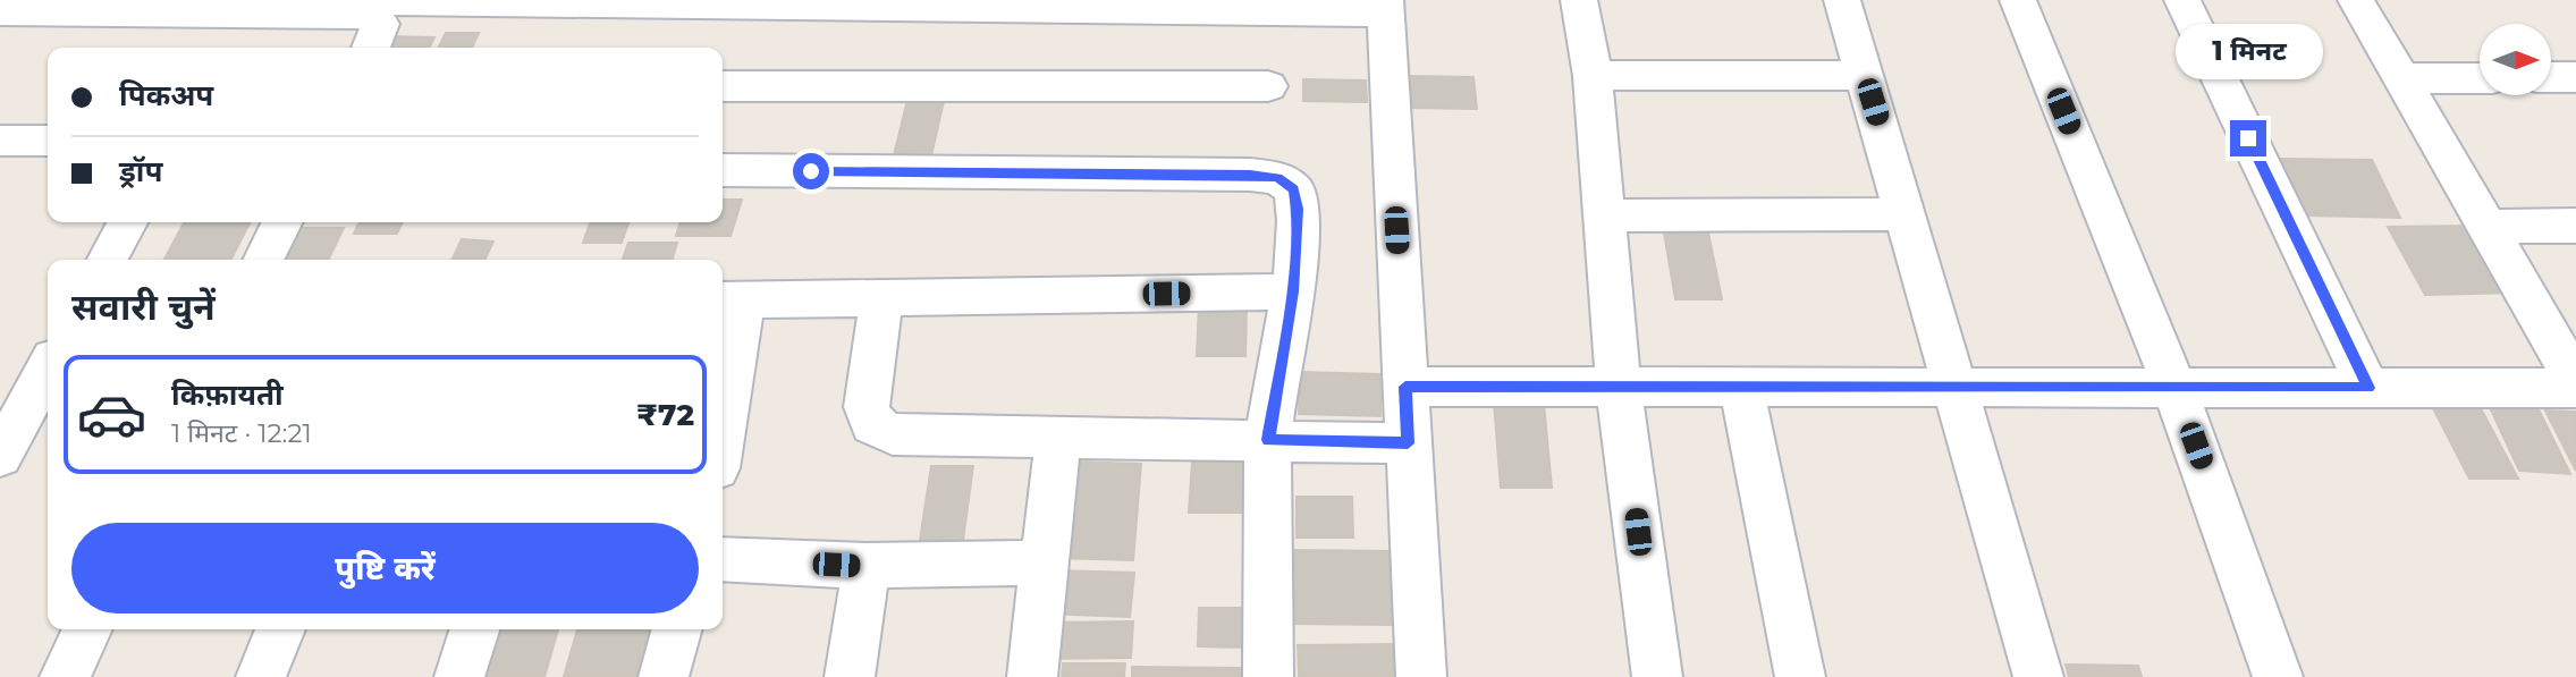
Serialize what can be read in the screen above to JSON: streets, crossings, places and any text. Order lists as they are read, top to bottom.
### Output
{
  "north": "right",
  "page": {
    "bubble": "1 मिनट",
    "banner": ["पिकअप", "ड्रॉप"],
    "heading": "सवारी चुनें",
    "list": [
      {
        "name": "किफ़ायती",
        "note": "1 मिनट · 12:21",
        "value": "₹72"
      }
    ],
    "buttons": "पुष्टि करें"
  }
}
